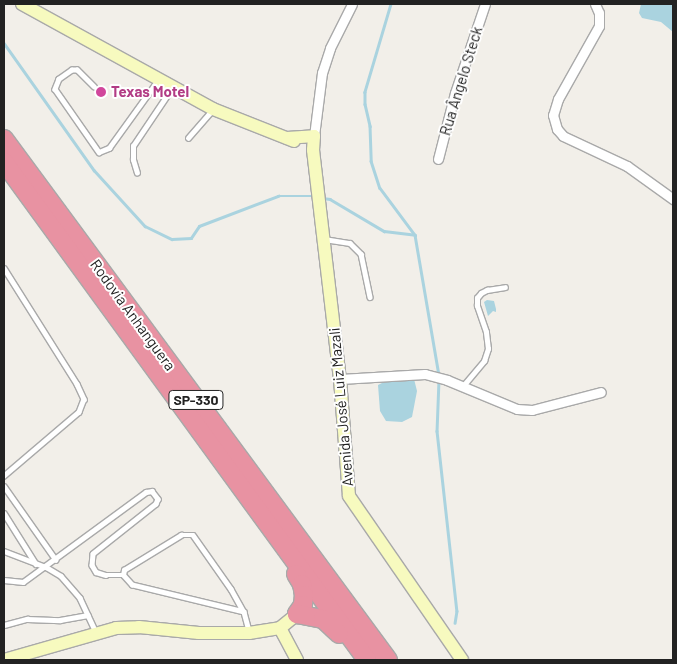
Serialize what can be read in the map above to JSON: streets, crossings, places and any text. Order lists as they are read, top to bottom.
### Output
{
  "streets": {
    "highway": ["Rodovia Anhanguera", "SP-330"],
    "main road": ["Avenida José Luiz Mazali"],
    "street": ["Rua Ângelo Steck"]
  },
  "places": ["Texas Motel"]
}
